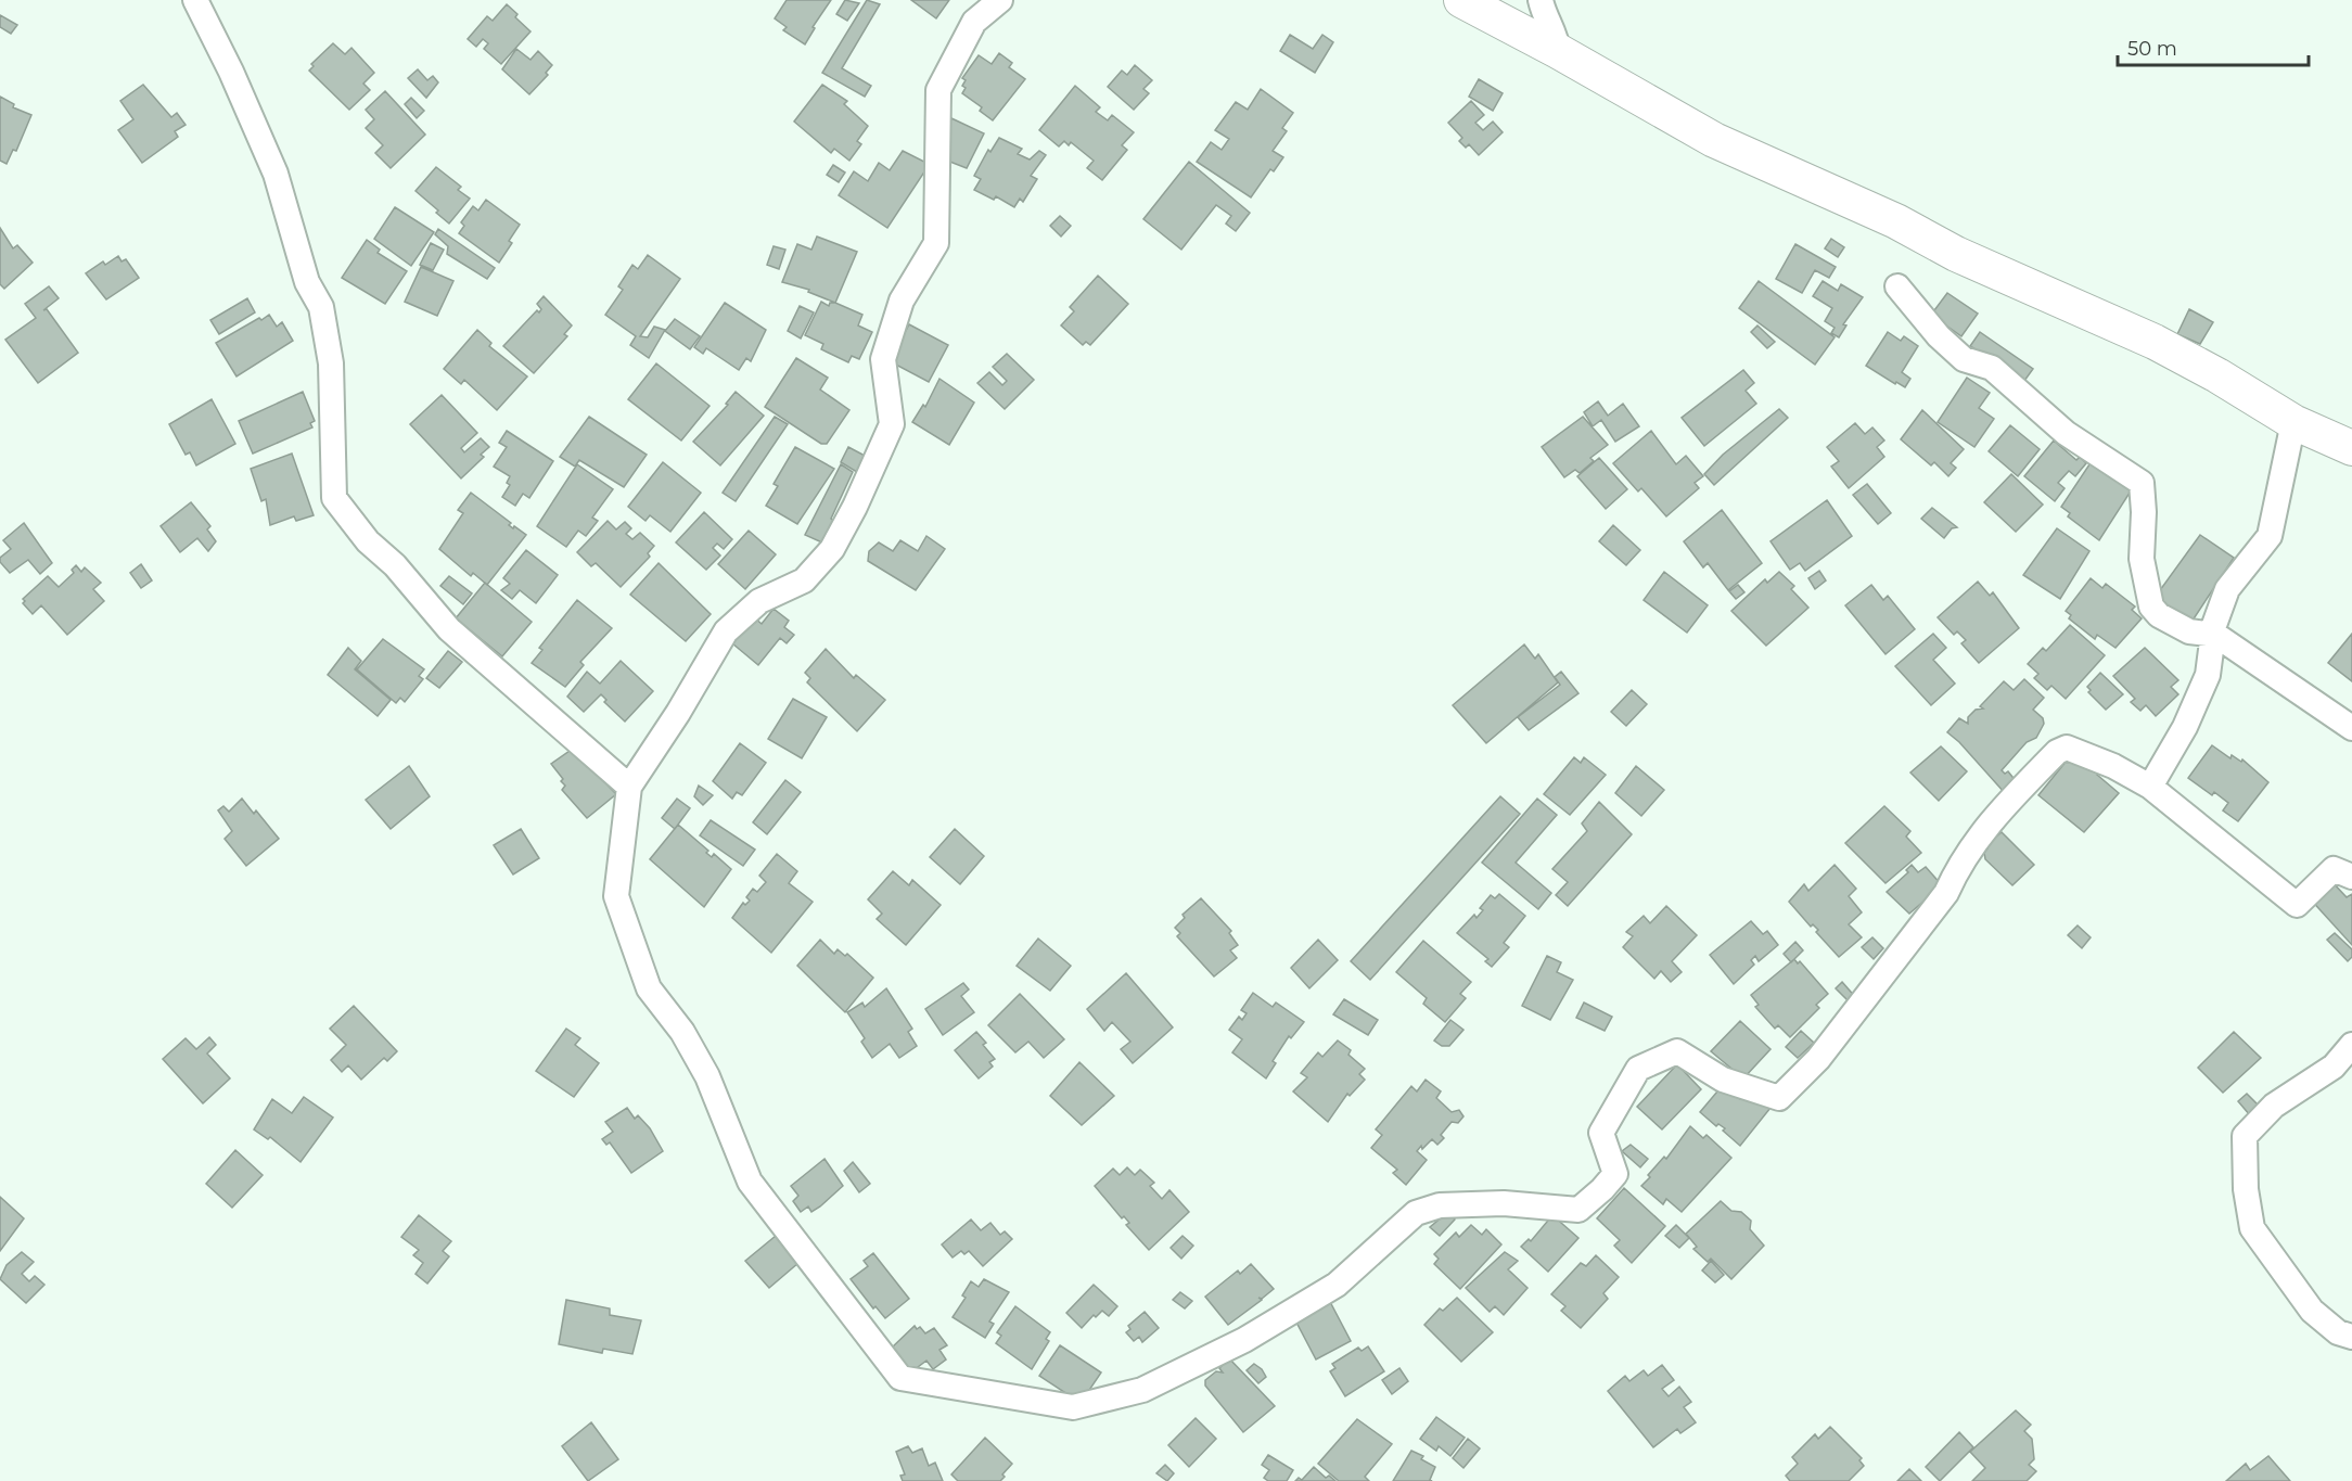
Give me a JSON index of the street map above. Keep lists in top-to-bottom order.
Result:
{
  "scale_bar": "50 m"
}
